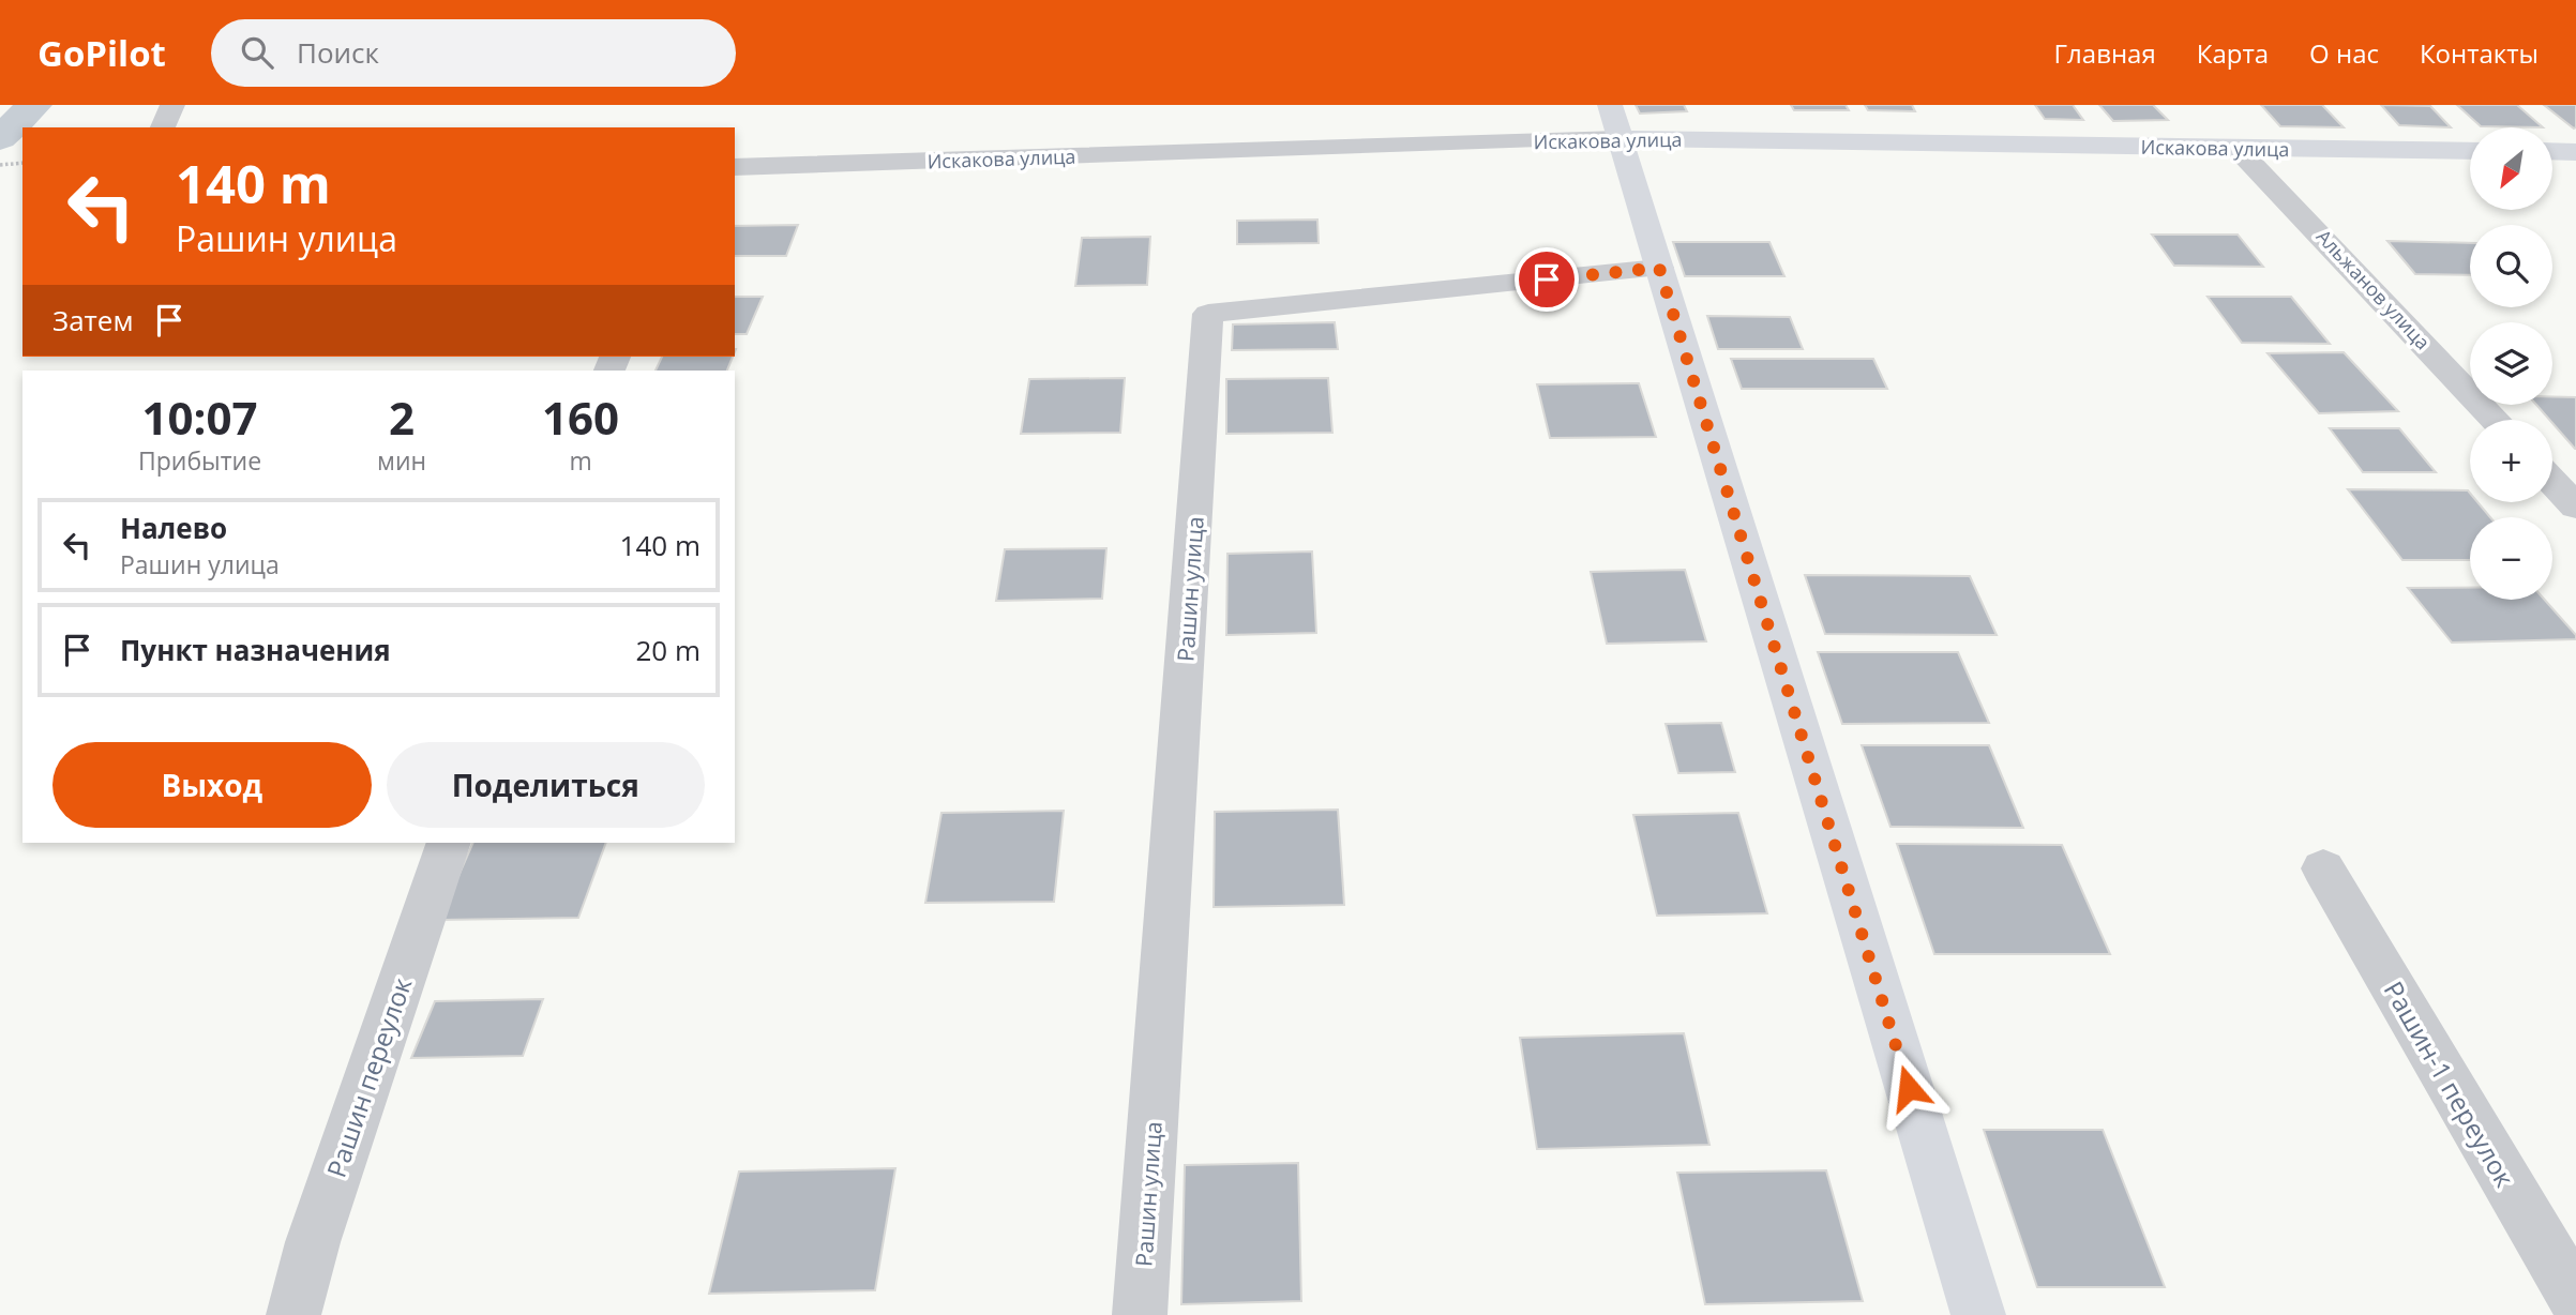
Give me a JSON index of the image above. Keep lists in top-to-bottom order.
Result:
{
  "streets": {
    "street": [
      "Искакова улица",
      "Альжанов улица",
      "Рашин улица",
      "Рашин переулок",
      "Рашин-1 переулок"
    ]
  },
  "crossings": [
    ["Искакова улица", "Альжанов улица"]
  ],
  "north": "bottom left",
  "page": {
    "header": "GoPilot",
    "search": "Поиск",
    "nav": [
      "Главная",
      "Карта",
      "О нас",
      "Контакты"
    ],
    "map_buttons": ["+", "−"],
    "turn": ["140 m", "Рашин улица"],
    "then": "Затем",
    "eta": [
      "10:07",
      "Прибытие",
      "2",
      "мин",
      "160",
      "m"
    ],
    "list": [
      {
        "name": "Налево",
        "note": "Рашин улица",
        "value": "140 m"
      },
      {
        "name": "Пункт назначения",
        "value": "20 m"
      }
    ],
    "buttons": ["Выход", "Поделиться"]
  }
}
